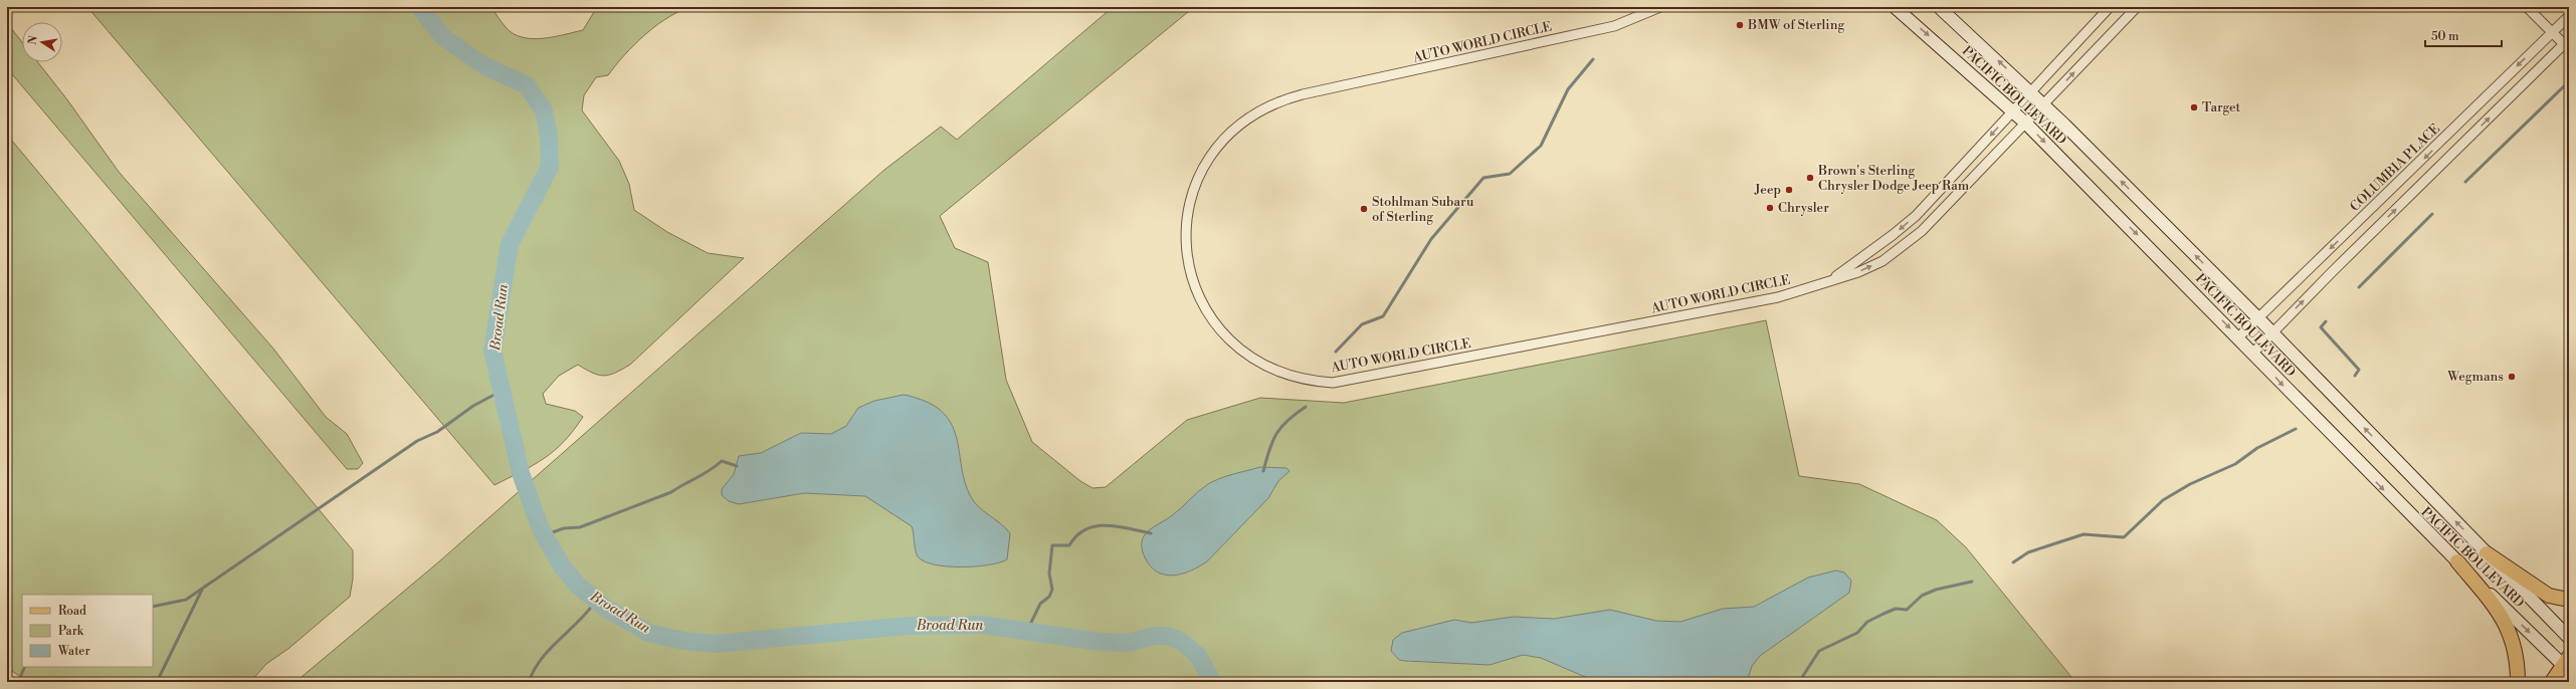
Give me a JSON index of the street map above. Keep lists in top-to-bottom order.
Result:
{
  "streets": {
    "main road": ["PACIFIC BOULEVARD"],
    "street": ["AUTO WORLD CIRCLE", "COLUMBIA PLACE"]
  },
  "crossings": [
    ["AUTO WORLD CIRCLE", "PACIFIC BOULEVARD"],
    ["PACIFIC BOULEVARD", "COLUMBIA PLACE"]
  ],
  "water": ["Broad Run"],
  "places": [
    "BMW of Sterling",
    "Target",
    "Brown's Sterling Chrysler Dodge Jeep Ram",
    "Jeep",
    "Chrysler",
    "Stohlman Subaru of Sterling",
    "Wegmans"
  ],
  "legend": ["Road", "Park", "Water"],
  "scale_bar": "50 m",
  "north": "left"
}
